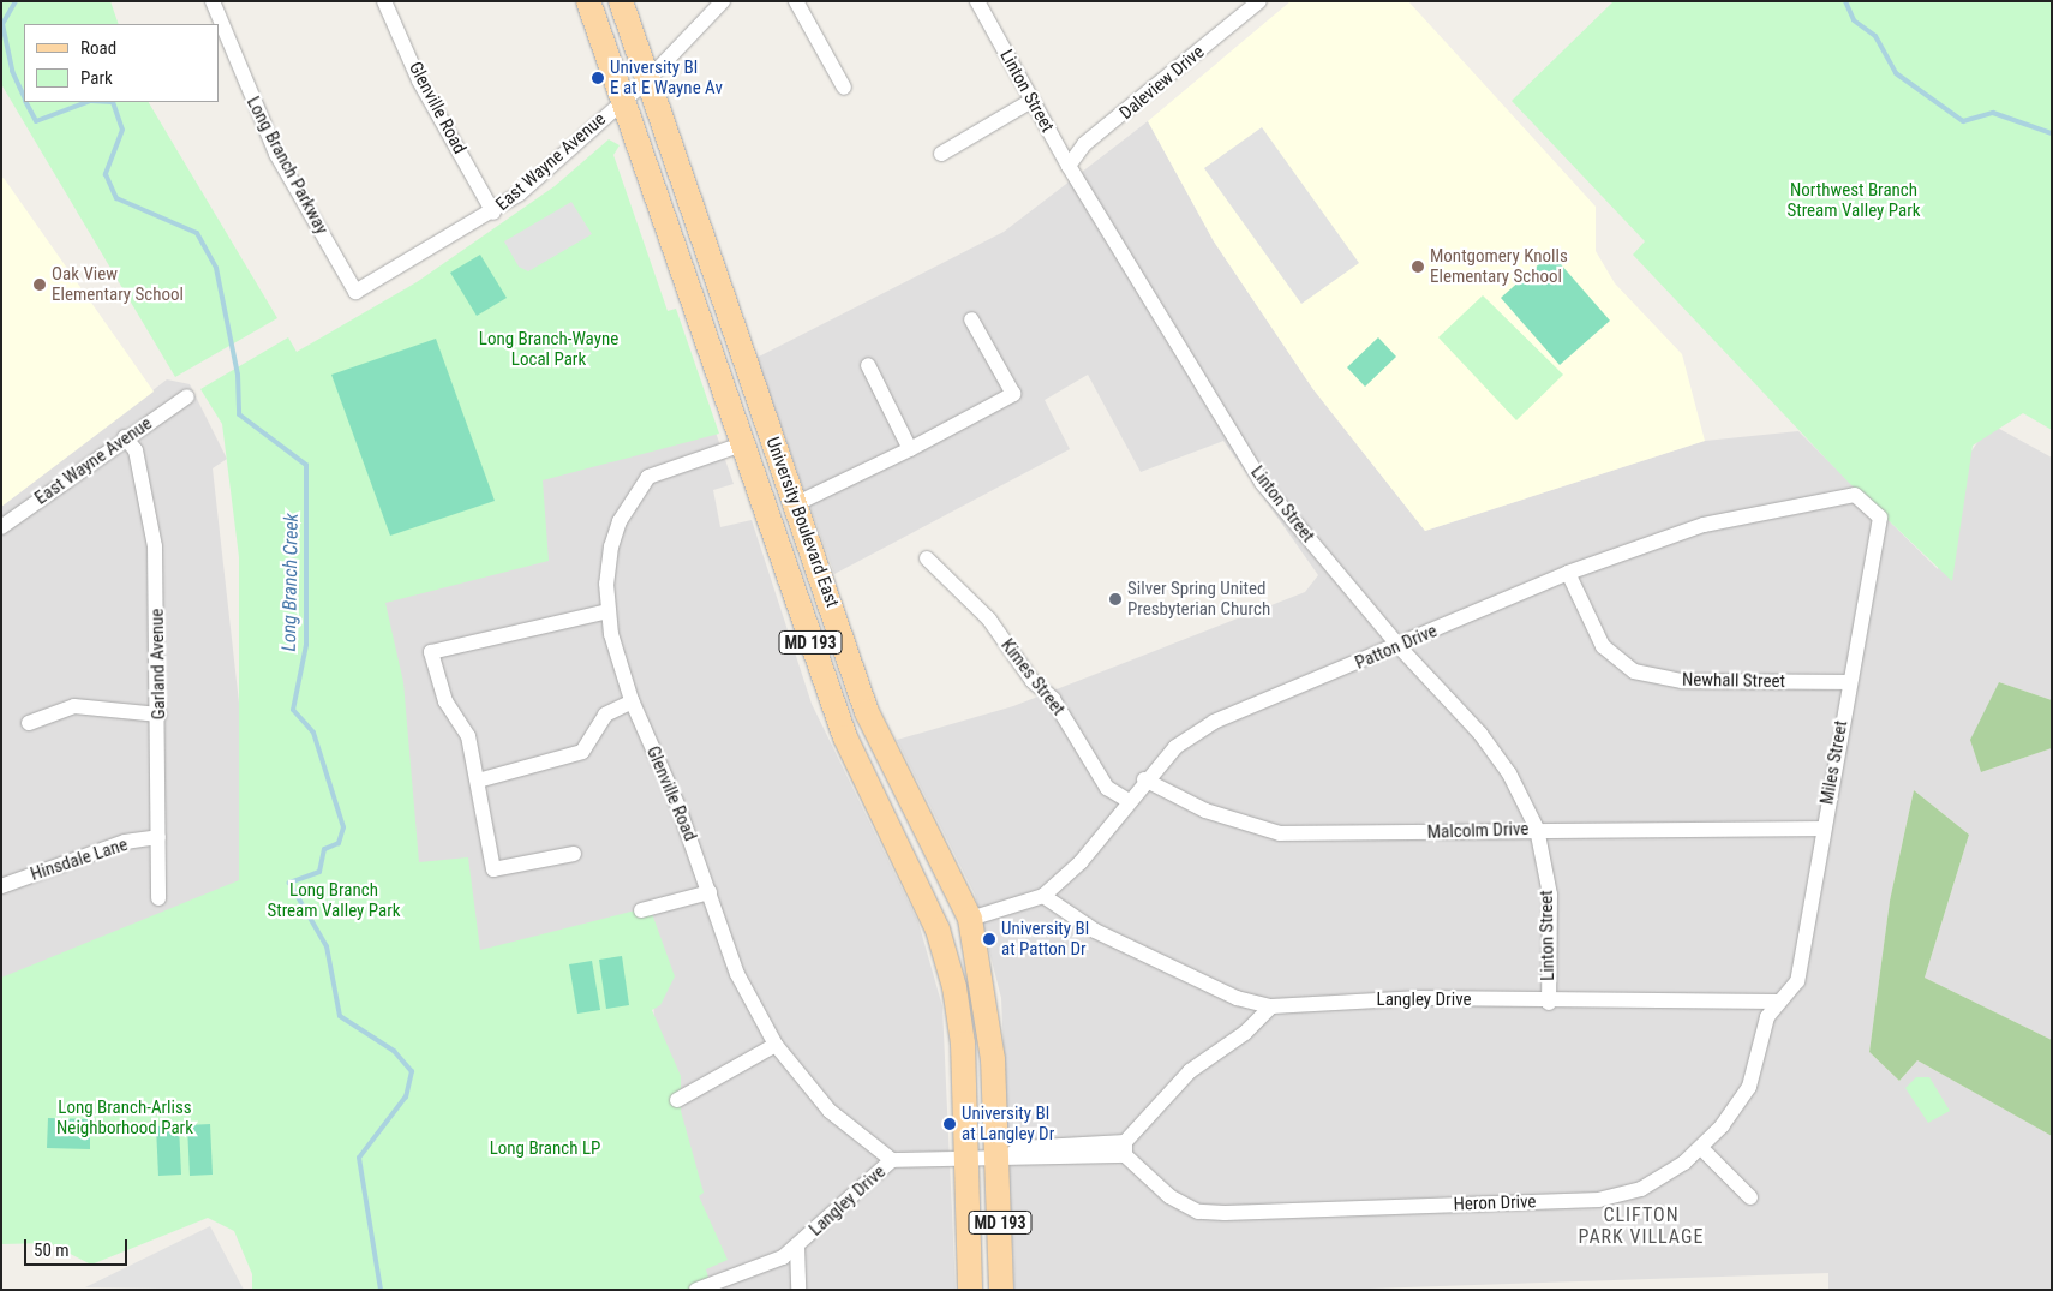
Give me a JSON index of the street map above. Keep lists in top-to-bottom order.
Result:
{
  "streets": {
    "main road": ["University Boulevard East", "MD 193"],
    "street": [
      "Daleview Drive",
      "Linton Street",
      "Glenville Road",
      "East Wayne Avenue",
      "Long Branch Parkway",
      "Patton Drive",
      "Garland Avenue",
      "Kimes Street",
      "Newhall Street",
      "Miles Street",
      "Malcolm Drive",
      "Hinsdale Lane",
      "Langley Drive",
      "Heron Drive"
    ]
  },
  "crossings": [
    ["Daleview Drive", "Linton Street"],
    ["Linton Street", "Patton Drive"],
    ["Linton Street", "Malcolm Drive"],
    ["Linton Street", "Langley Drive"],
    ["Glenville Road", "East Wayne Avenue"],
    ["Glenville Road", "University Boulevard East"],
    ["Glenville Road", "Langley Drive"],
    ["East Wayne Avenue", "Long Branch Parkway"],
    ["East Wayne Avenue", "University Boulevard East"],
    ["East Wayne Avenue", "Garland Avenue"],
    ["University Boulevard East", "Patton Drive"],
    ["University Boulevard East", "Langley Drive"],
    ["Patton Drive", "Kimes Street"],
    ["Patton Drive", "Newhall Street"],
    ["Patton Drive", "Miles Street"],
    ["Patton Drive", "Malcolm Drive"],
    ["Garland Avenue", "Hinsdale Lane"],
    ["Newhall Street", "Miles Street"],
    ["Miles Street", "Malcolm Drive"],
    ["Miles Street", "Langley Drive"],
    ["Miles Street", "Heron Drive"],
    ["Langley Drive", "Heron Drive"]
  ],
  "districts": ["CLIFTON PARK VILLAGE"],
  "water": ["Long Branch Creek"],
  "parks": [
    "Northwest Branch Stream Valley Park",
    "Long Branch-Wayne Local Park",
    "Long Branch Stream Valley Park",
    "Long Branch-Arliss Neighborhood Park",
    "Long Branch LP"
  ],
  "places": [
    "University Bl E at E Wayne Av",
    "Montgomery Knolls Elementary School",
    "Oak View Elementary School",
    "Silver Spring United Presbyterian Church",
    "University Bl at Patton Dr",
    "University Bl at Langley Dr"
  ],
  "legend": ["Road", "Park"],
  "scale_bar": "50 m"
}
